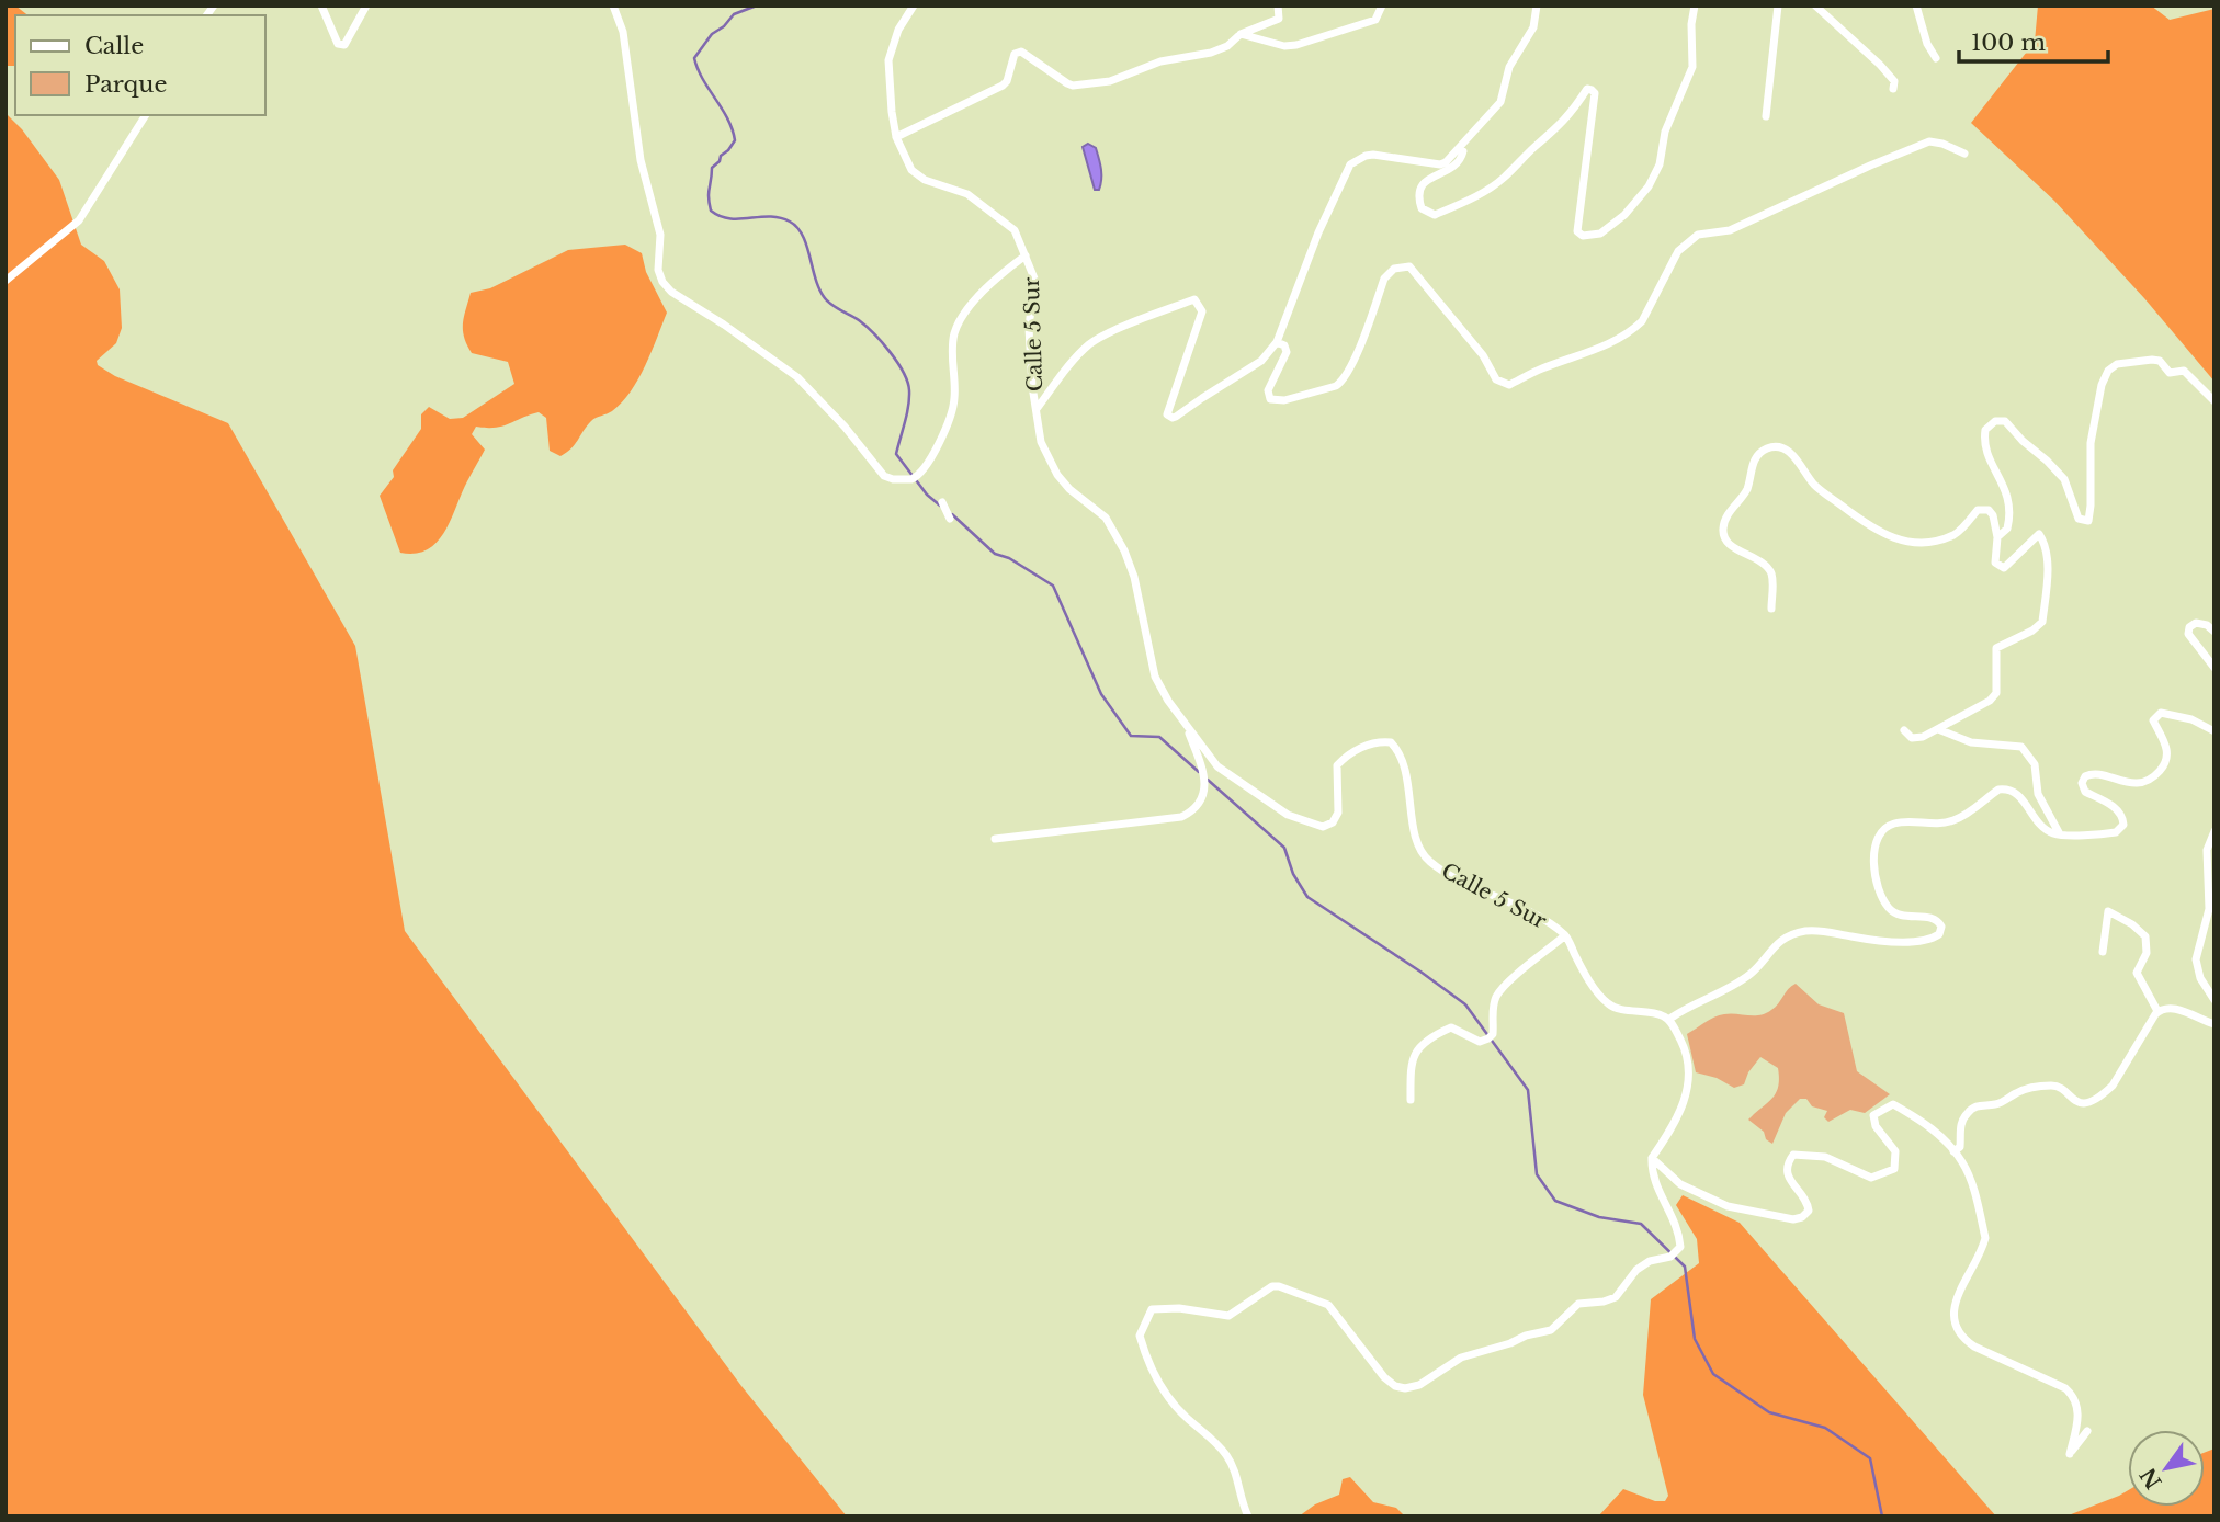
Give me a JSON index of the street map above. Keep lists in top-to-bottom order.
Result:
{
  "streets": {
    "street": ["Calle 5 Sur"]
  },
  "legend": ["Calle", "Parque"],
  "scale_bar": "100 m",
  "north": "bottom left"
}
